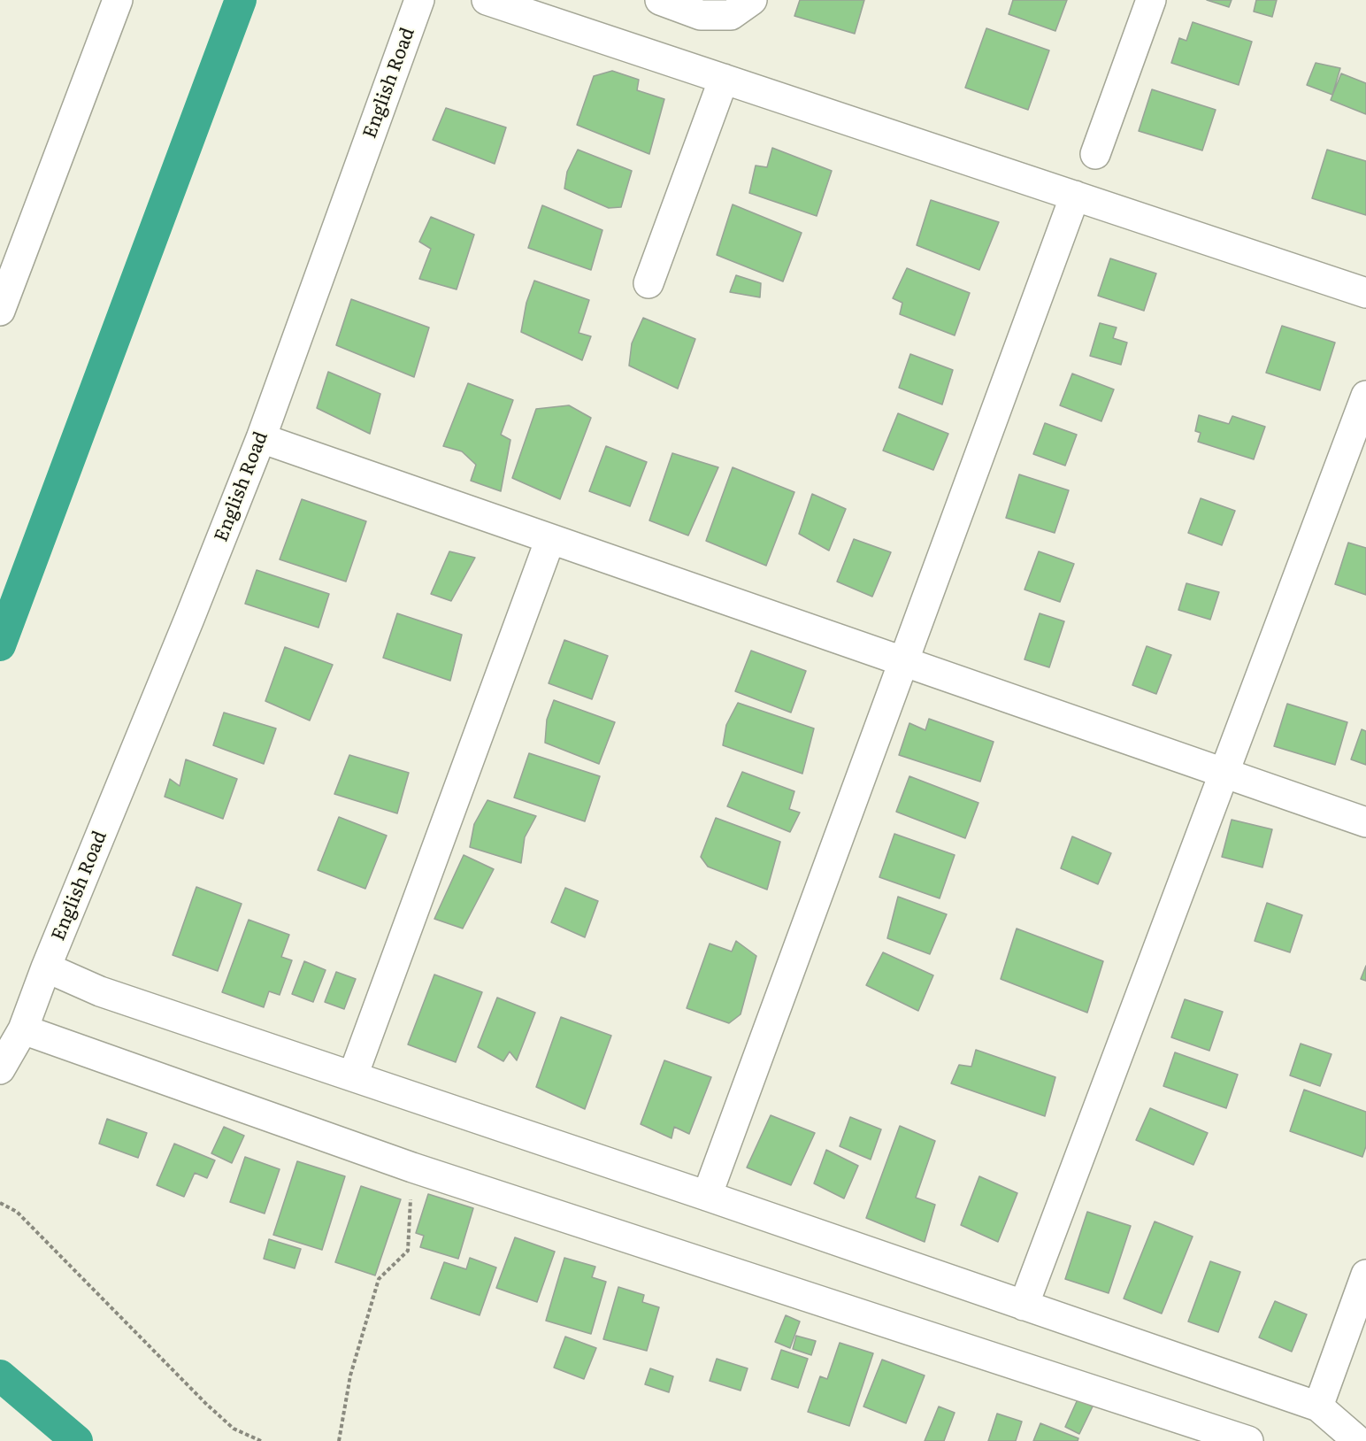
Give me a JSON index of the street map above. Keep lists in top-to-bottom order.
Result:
{
  "streets": {
    "street": ["English Road"]
  }
}
